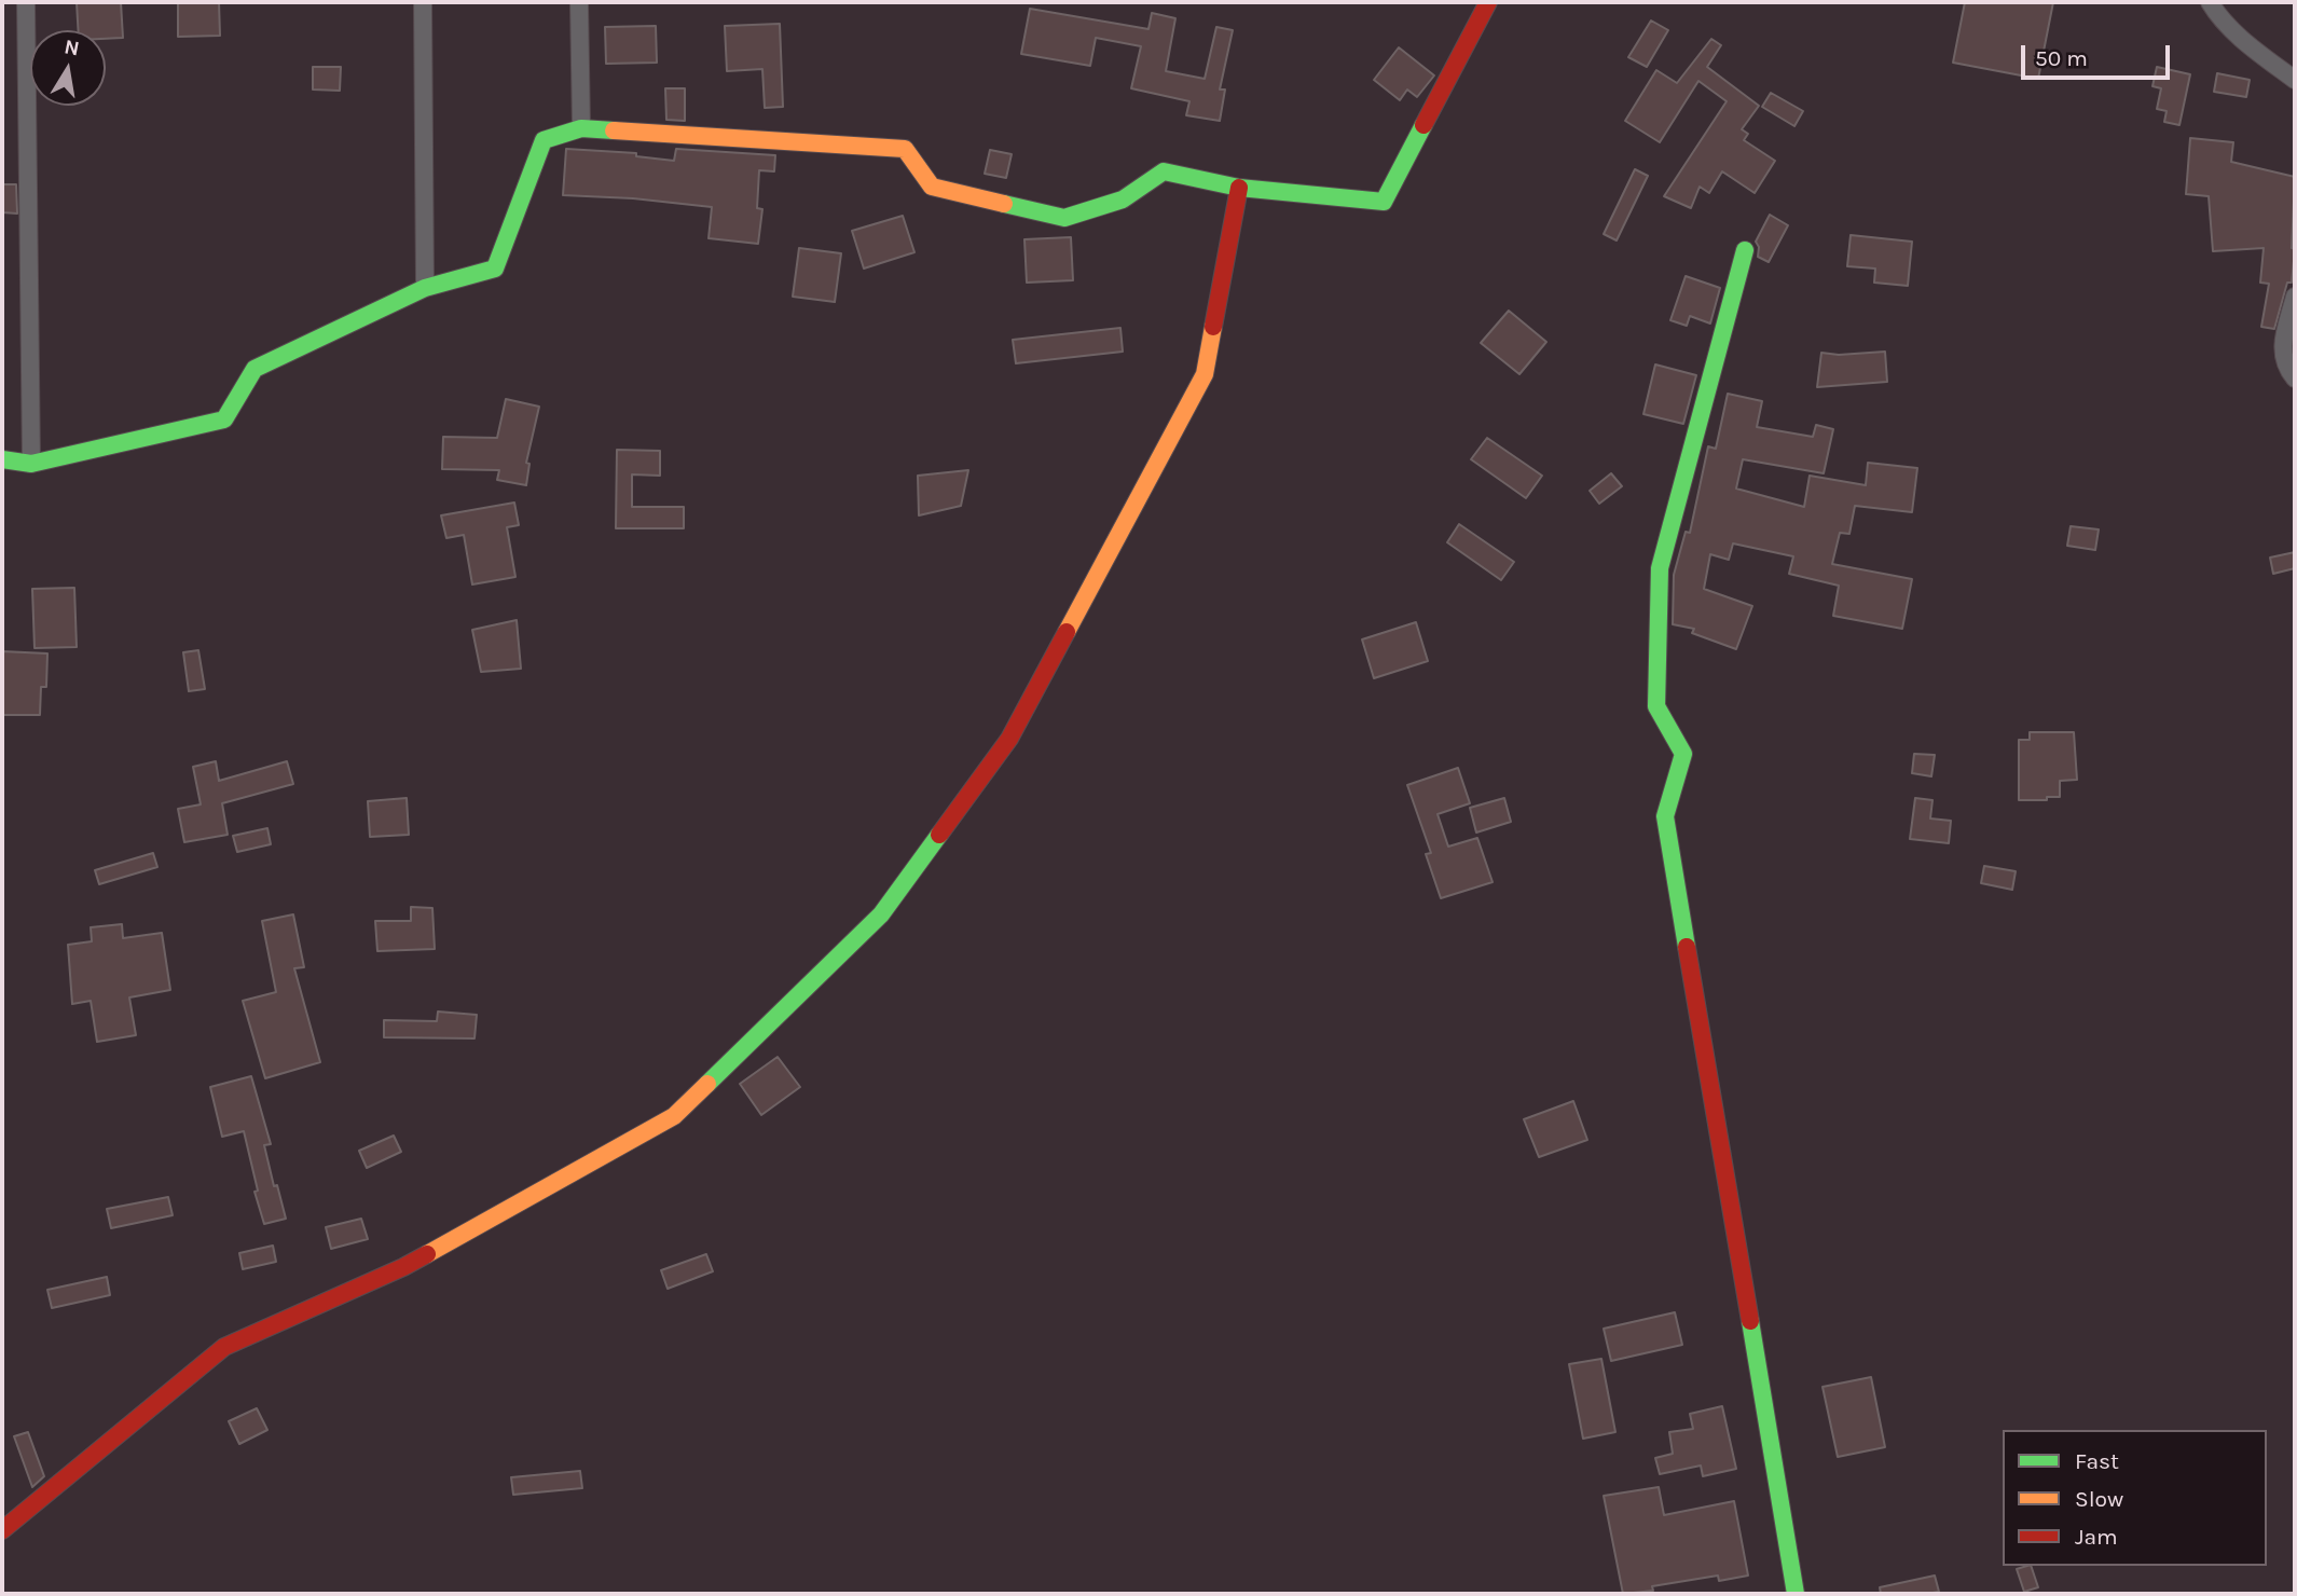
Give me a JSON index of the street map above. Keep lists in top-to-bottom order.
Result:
{
  "legend": ["Fast", "Slow", "Jam"],
  "scale_bar": "50 m",
  "north": "top"
}
